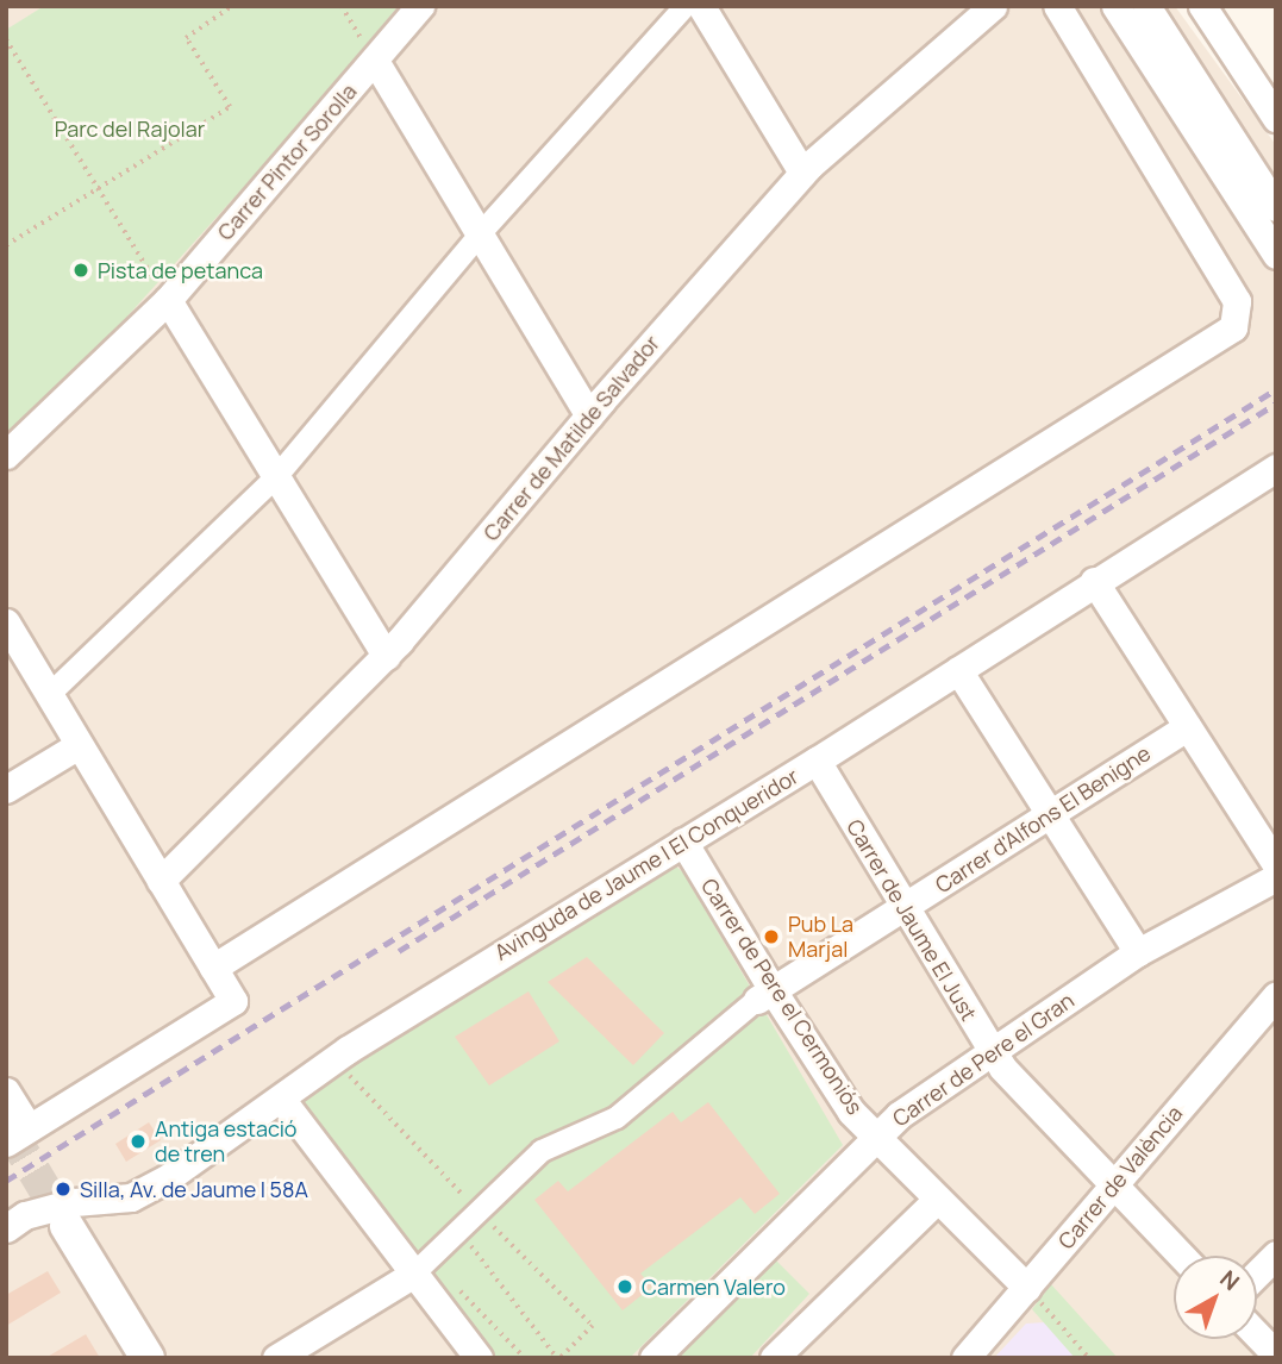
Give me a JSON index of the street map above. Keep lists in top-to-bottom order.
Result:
{
  "streets": {
    "street": [
      "Carrer Pintor Sorolla",
      "Carrer de Matilde Salvador",
      "Carrer d'Alfons El Benigne",
      "Avinguda de Jaume I El Conqueridor",
      "Carrer de Jaume El Just",
      "Carrer de Pere el Cermoniós",
      "Carrer de Pere el Gran",
      "Carrer de València"
    ]
  },
  "crossings": [
    ["Carrer d'Alfons El Benigne", "Carrer de Jaume El Just"],
    ["Carrer d'Alfons El Benigne", "Carrer de Pere el Cermoniós"],
    ["Avinguda de Jaume I El Conqueridor", "Carrer de Jaume El Just"],
    ["Avinguda de Jaume I El Conqueridor", "Carrer de Pere el Cermoniós"],
    ["Carrer de Jaume El Just", "Carrer de Pere el Gran"],
    ["Carrer de Jaume El Just", "Carrer de València"],
    ["Carrer de Pere el Cermoniós", "Carrer de Pere el Gran"],
    ["Carrer de Pere el Cermoniós", "Carrer de València"]
  ],
  "parks": ["Parc del Rajolar"],
  "places": [
    "Pista de petanca",
    "Pub La Marjal",
    "Antiga estació de tren",
    "Silla, Av. de Jaume I 58A",
    "Carmen Valero"
  ],
  "north": "top right"
}
